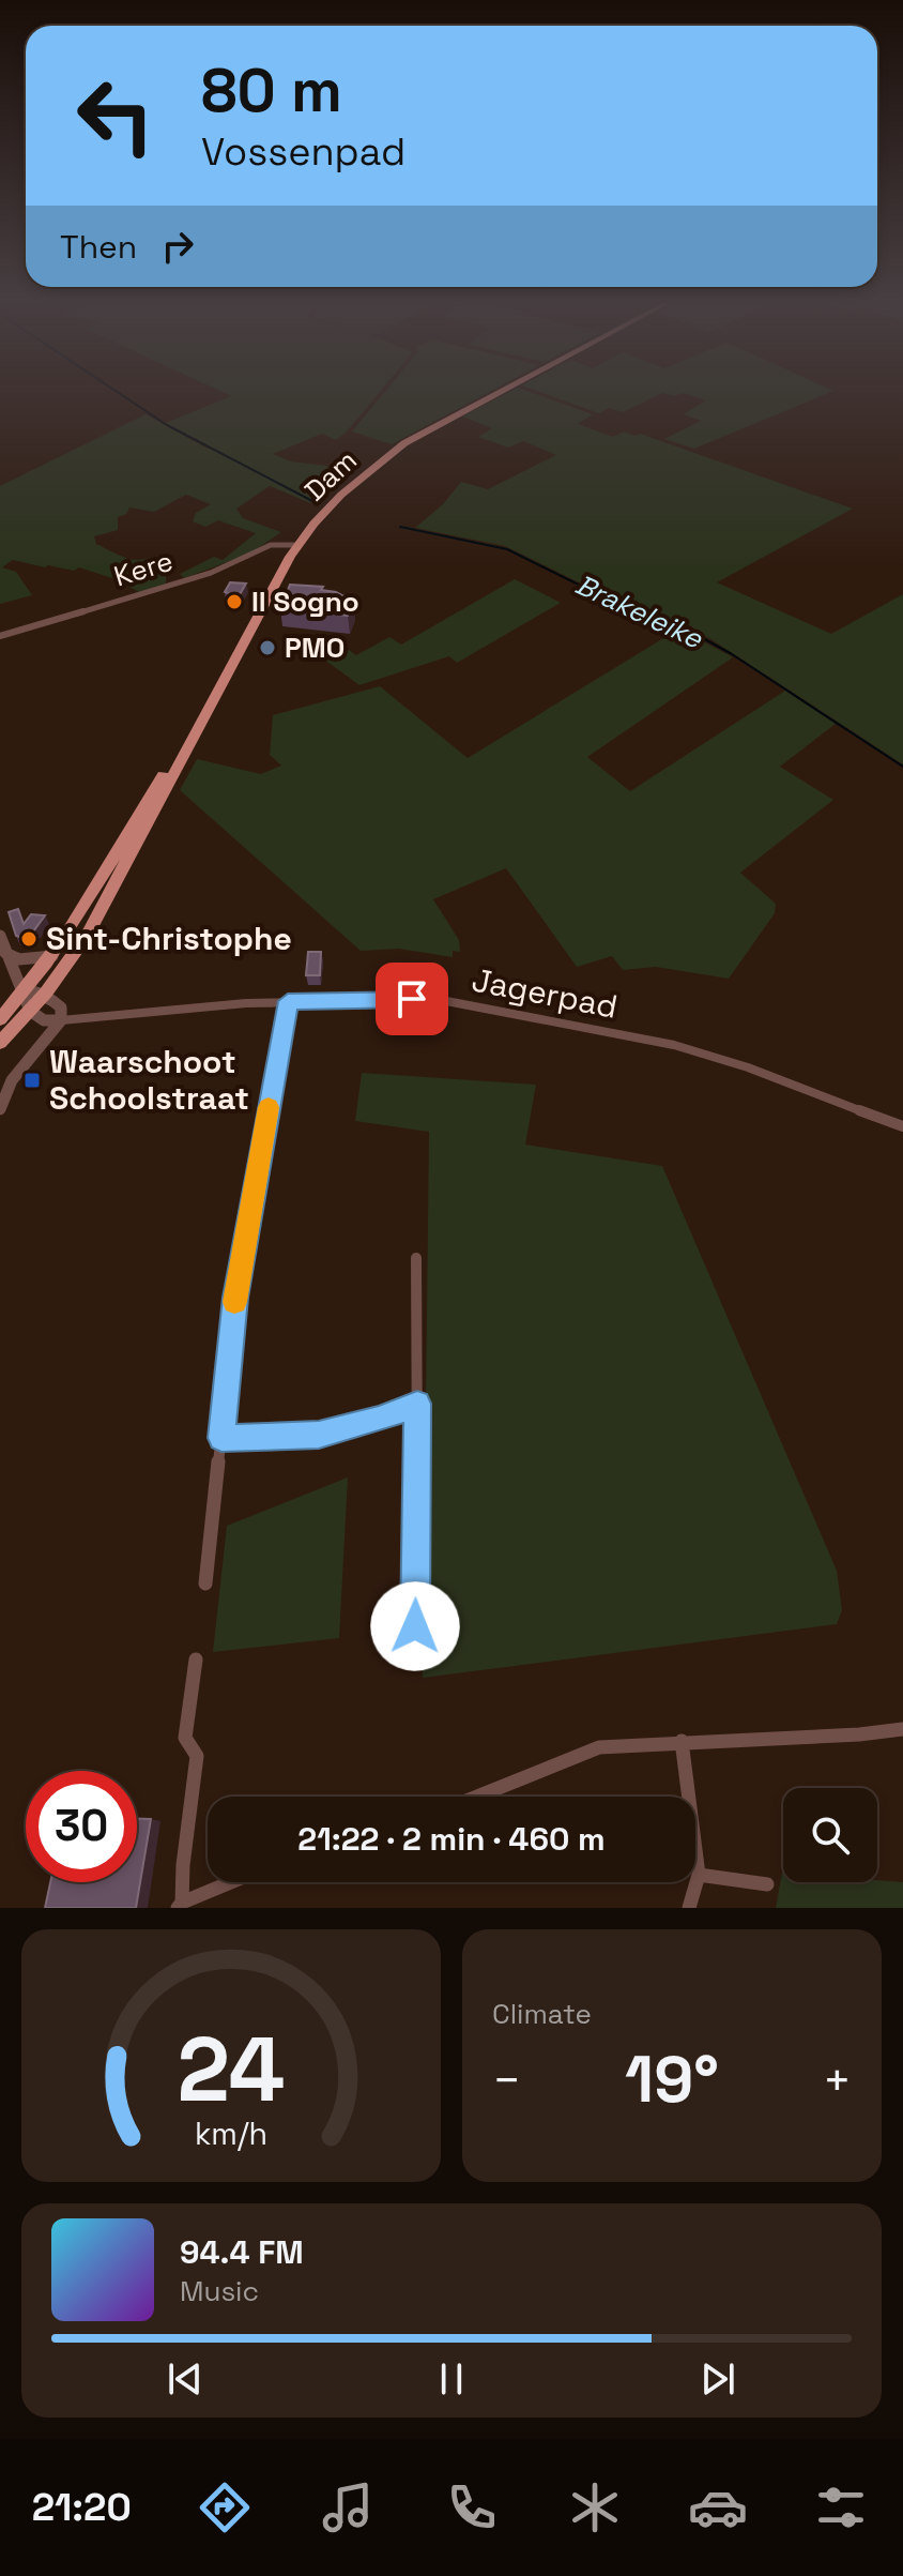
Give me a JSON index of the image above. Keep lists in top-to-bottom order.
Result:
{
  "streets": {
    "main road": ["Dam"],
    "street": ["Kere", "Jagerpad"]
  },
  "crossings": [
    ["Dam", "Kere"]
  ],
  "water": ["Brakeleike"],
  "places": {
    "other": ["Il Sogno", "PMO", "Sint-Christophe"],
    "transit": ["Waarschoot Schoolstraat"]
  },
  "page": {
    "turn": ["80 m", "Vossenpad"],
    "then": "Then",
    "limit": "30",
    "trip": "21:22 · 2 min · 460 m",
    "tile": "Climate",
    "heat": ["−", "19°", "+"],
    "song": ["94.4 FM", "Music"],
    "tabs": "21:20",
    "gauge": ["24", "km/h"]
  }
}
